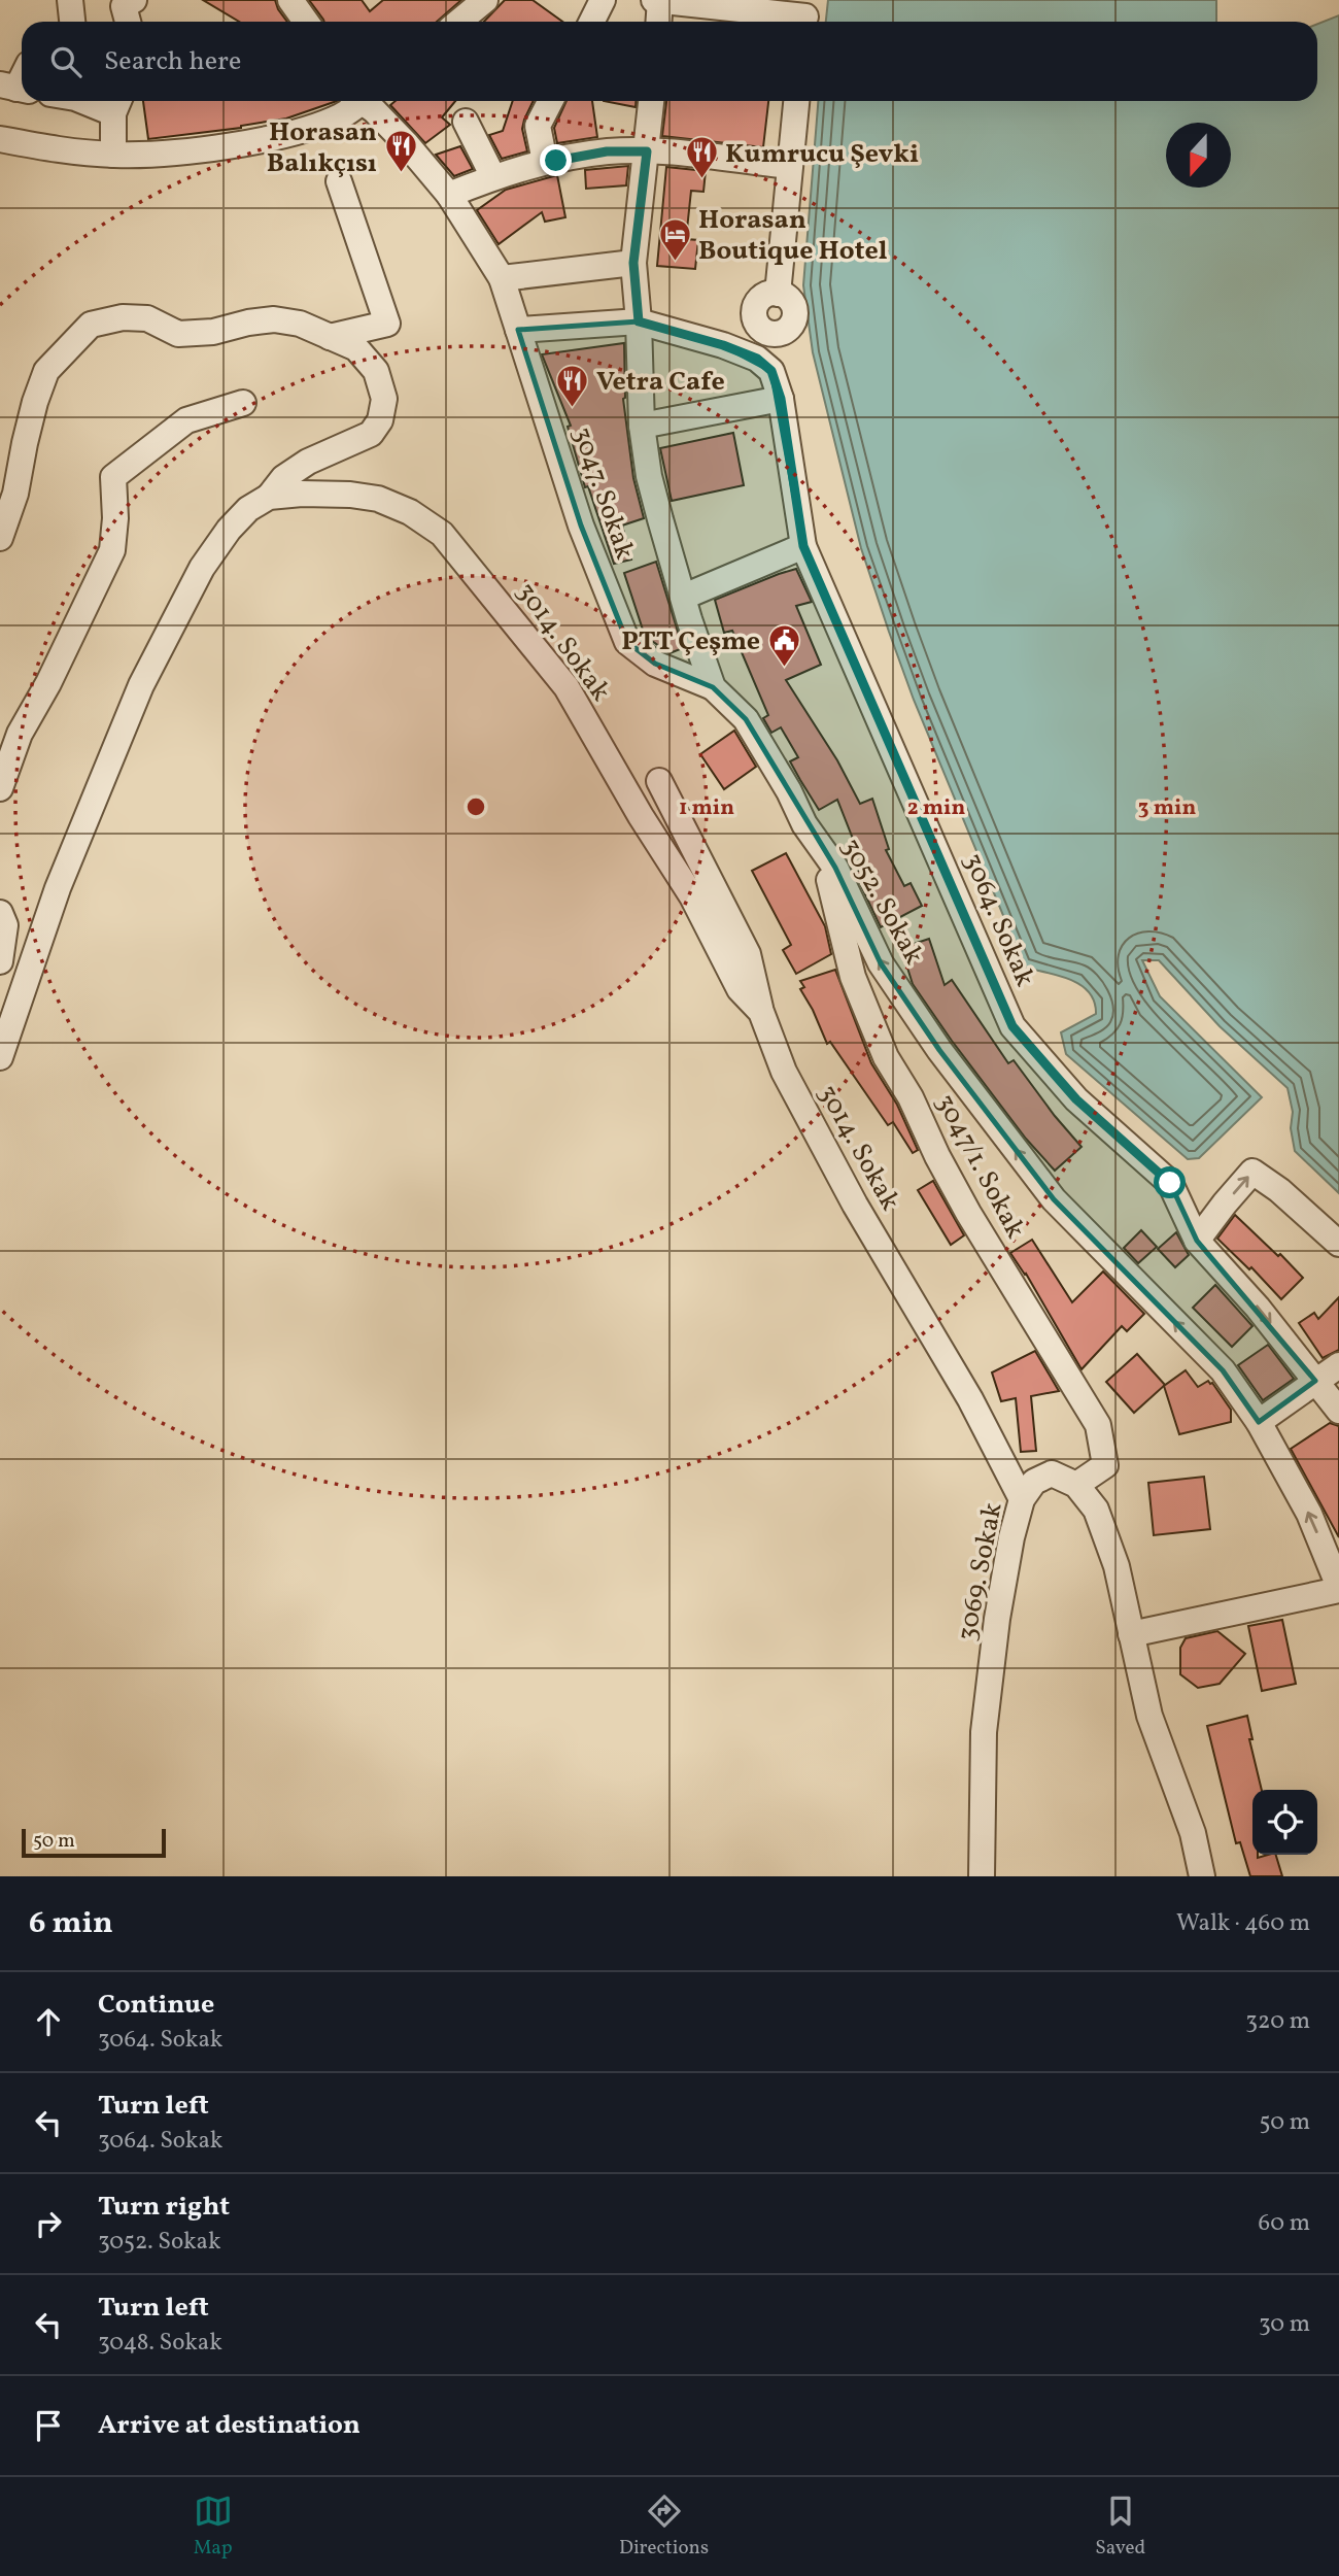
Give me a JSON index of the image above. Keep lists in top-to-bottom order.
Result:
{
  "streets": {
    "street": [
      "3047. Sokak",
      "3014. Sokak",
      "3052. Sokak",
      "3064. Sokak",
      "3047/1. Sokak",
      "3069. Sokak"
    ]
  },
  "crossings": [
    ["3047. Sokak", "3052. Sokak"],
    ["3047. Sokak", "3064. Sokak"],
    ["3014. Sokak", "3069. Sokak"],
    ["3052. Sokak", "3064. Sokak"],
    ["3052. Sokak", "3047/1. Sokak"],
    ["3047/1. Sokak", "3069. Sokak"]
  ],
  "places": {
    "restaurant": ["Horasan Balıkçısı", "Kumrucu Şevki", "Vetra Cafe"],
    "hotel": ["Horasan Boutique Hotel"],
    "public building": ["PTT Çeşme"]
  },
  "scale_bar": "50 m",
  "north": "bottom",
  "page": {
    "search": "Search here",
    "scale": "50 m",
    "heading": ["6 min", "Walk · 460 m"],
    "list": [
      ["Continue", "3064. Sokak", "320 m"],
      ["Turn left", "3064. Sokak", "50 m"],
      ["Turn right", "3052. Sokak", "60 m"],
      ["Turn left", "3048. Sokak", "30 m"],
      "Arrive at destination"
    ],
    "nav": ["Map", "Directions", "Saved"]
  },
  "rings": ["1 min", "2 min", "3 min"]
}
